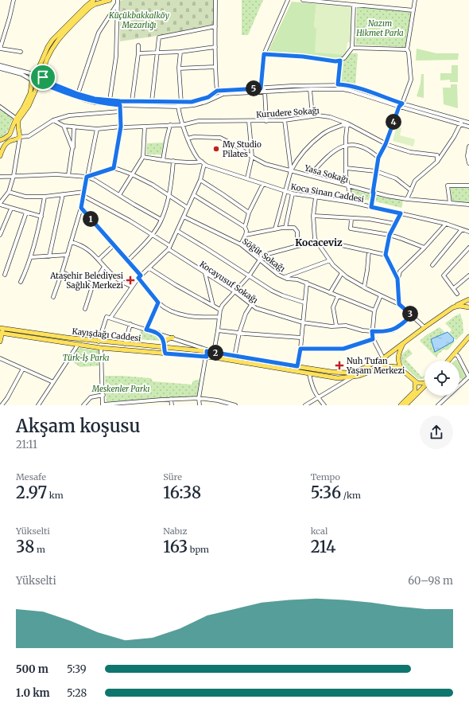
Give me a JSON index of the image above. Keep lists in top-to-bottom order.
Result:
{
  "streets": {
    "main road": ["Kayışdağı Caddesi"],
    "street": [
      "Kurudere Sokağı",
      "Yasa Sokağı",
      "Koca Sinan Caddesi",
      "Söğüt Sokağı",
      "Kocayusuf Sokağı"
    ]
  },
  "districts": ["Kocaceviz"],
  "parks": [
    "Küçükbakkalköy Mezarlığı",
    "Nazım Hikmet Parkı",
    "Türk-İş Parkı",
    "Meskenler Parkı"
  ],
  "places": {
    "other": ["My Studio Pilates"],
    "health": ["Ataşehir Belediyesi Sağlık Merkezi", "Nuh Tufan Yaşam Merkezi"]
  },
  "page": {
    "pins": [
      "5",
      "4",
      "1",
      "3",
      "2"
    ],
    "heading": ["Akşam koşusu", "21:11"],
    "stats": [
      ["Mesafe", "2.97 km"],
      ["Süre", "16:38"],
      ["Tempo", "5:36 /km"],
      ["Yükselti", "38 m"],
      ["Nabız", "163 bpm"],
      ["kcal", "214"]
    ],
    "chart": ["Yükselti", "60–98 m"],
    "list": [
      {
        "name": "500 m",
        "note": "5:39"
      },
      {
        "name": "1.0 km",
        "note": "5:28"
      }
    ]
  }
}
